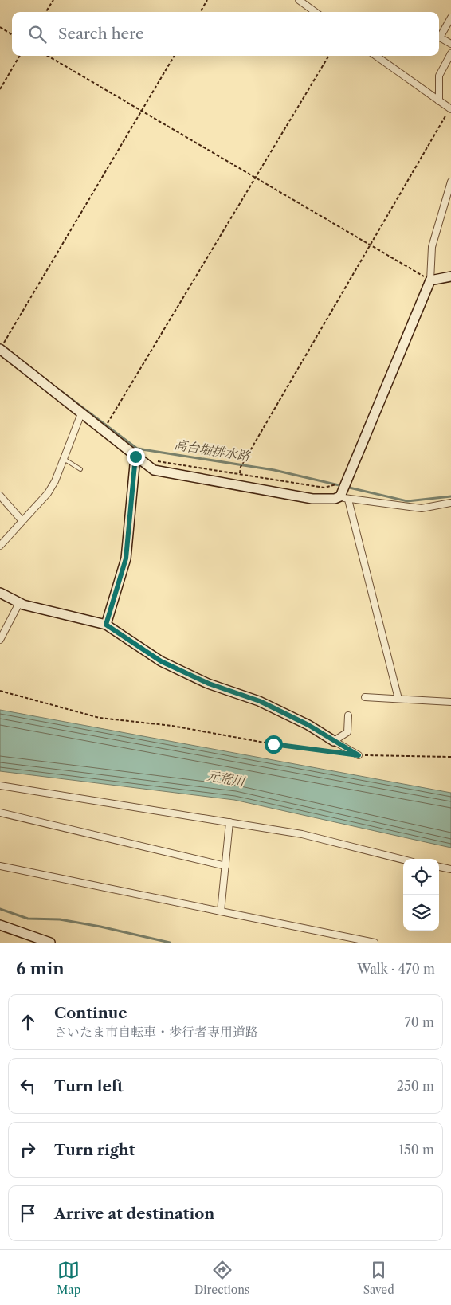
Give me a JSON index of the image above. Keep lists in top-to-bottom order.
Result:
{
  "water": ["高台堀排水路", "元荒川"],
  "page": {
    "search": "Search here",
    "heading": ["6 min", "Walk · 470 m"],
    "list": [
      ["Continue", "さいたま市自転車・歩行者専用道路", "70 m"],
      ["Turn left", "250 m"],
      ["Turn right", "150 m"],
      "Arrive at destination"
    ],
    "nav": ["Map", "Directions", "Saved"]
  }
}
